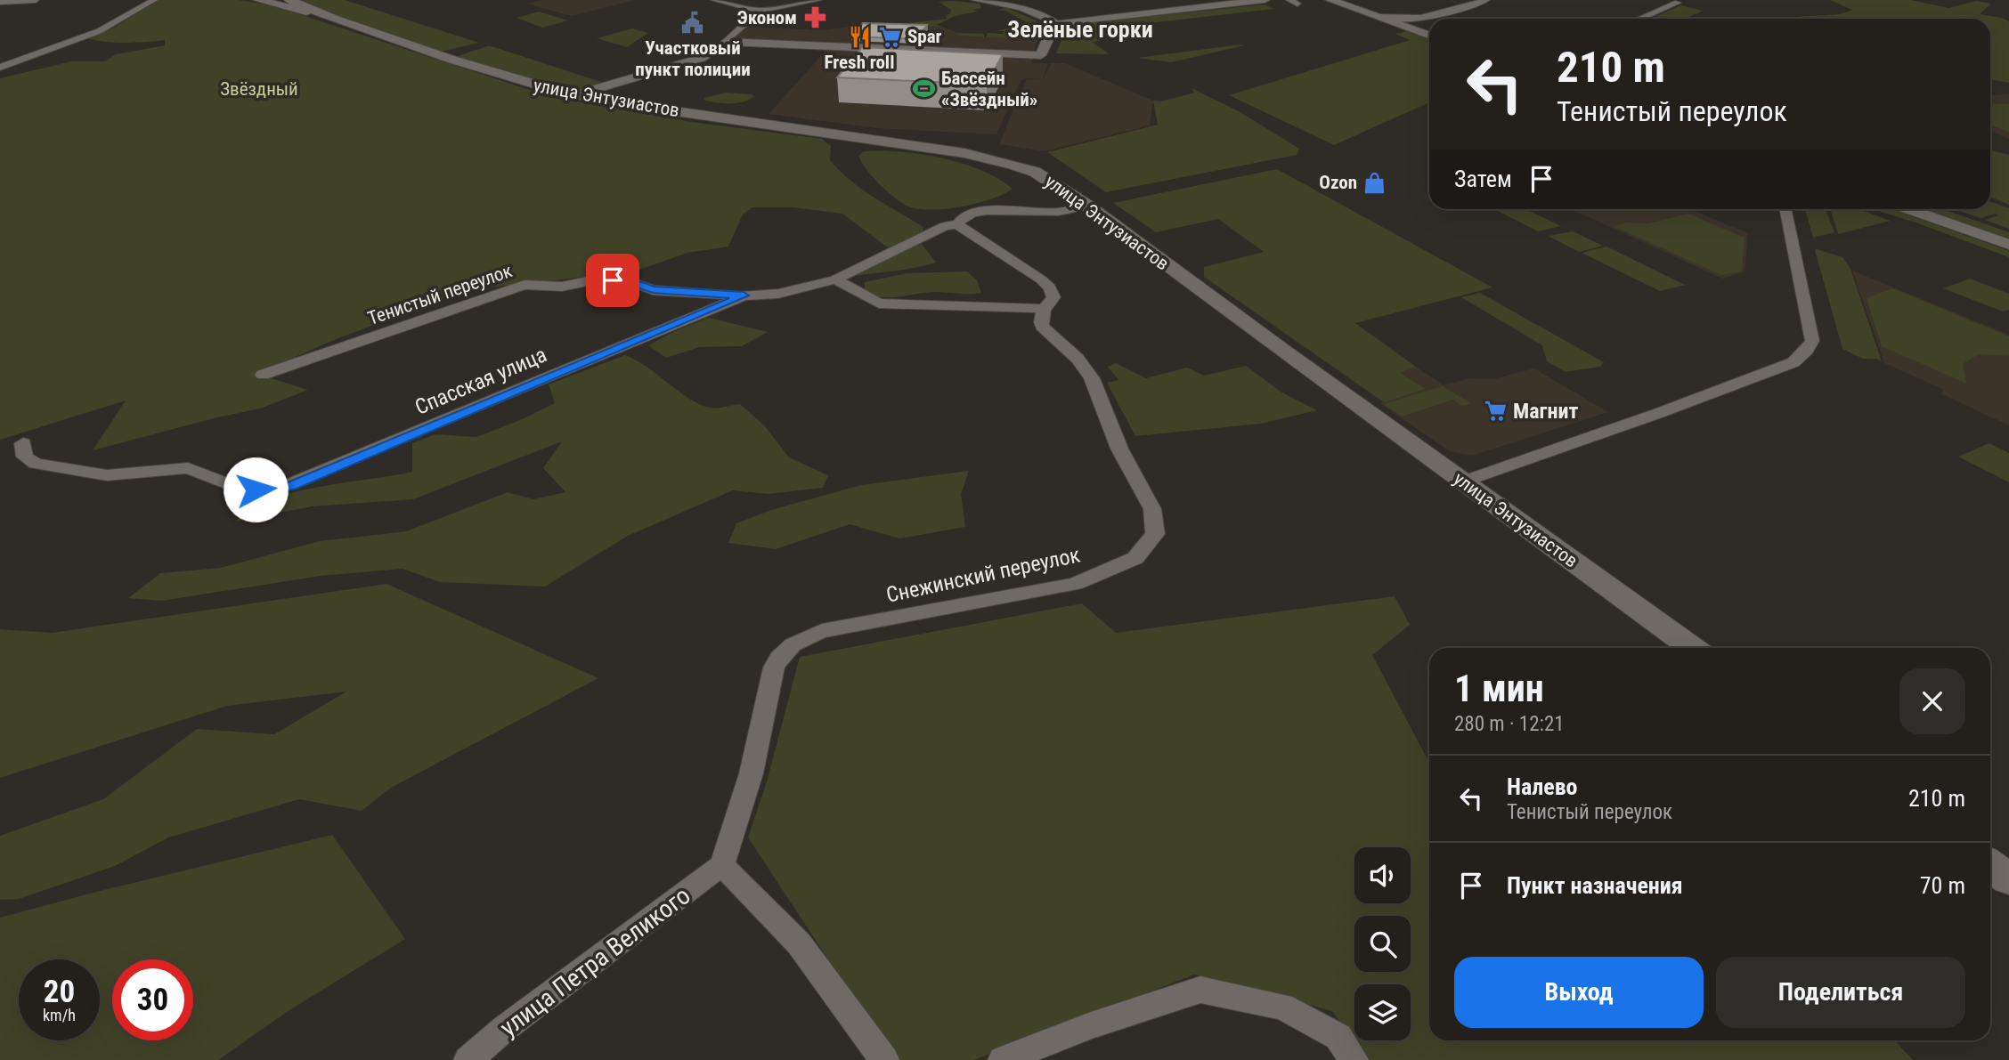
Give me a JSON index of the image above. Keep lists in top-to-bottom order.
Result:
{
  "streets": {
    "main road": ["улица Энтузиастов"],
    "street": [
      "Тенистый переулок",
      "Спасская улица",
      "Снежинский переулок",
      "улица Петра Великого"
    ]
  },
  "crossings": [
    ["улица Энтузиастов", "Спасская улица"],
    ["Тенистый переулок", "Спасская улица"],
    ["Снежинский переулок", "улица Петра Великого"]
  ],
  "districts": ["Зелёные горки"],
  "parks": ["Звёздный"],
  "places": {
    "pharmacy": ["Эконом"],
    "public building": ["Участковый пункт полиции"],
    "restaurant": ["Fresh roll"],
    "supermarket": ["Spar", "Магнит"],
    "sports": ["Бассейн «Звёздный»"],
    "shop": ["Ozon"]
  },
  "page": {
    "turn": ["210 m", "Тенистый переулок"],
    "then": "Затем",
    "heading": ["1 мин", "280 m · 12:21"],
    "list": [
      {
        "name": "Налево",
        "note": "Тенистый переулок",
        "value": "210 m"
      },
      {
        "name": "Пункт назначения",
        "value": "70 m"
      }
    ],
    "buttons": ["Выход", "Поделиться"],
    "speed": "20 km/h",
    "limit": "30"
  }
}
